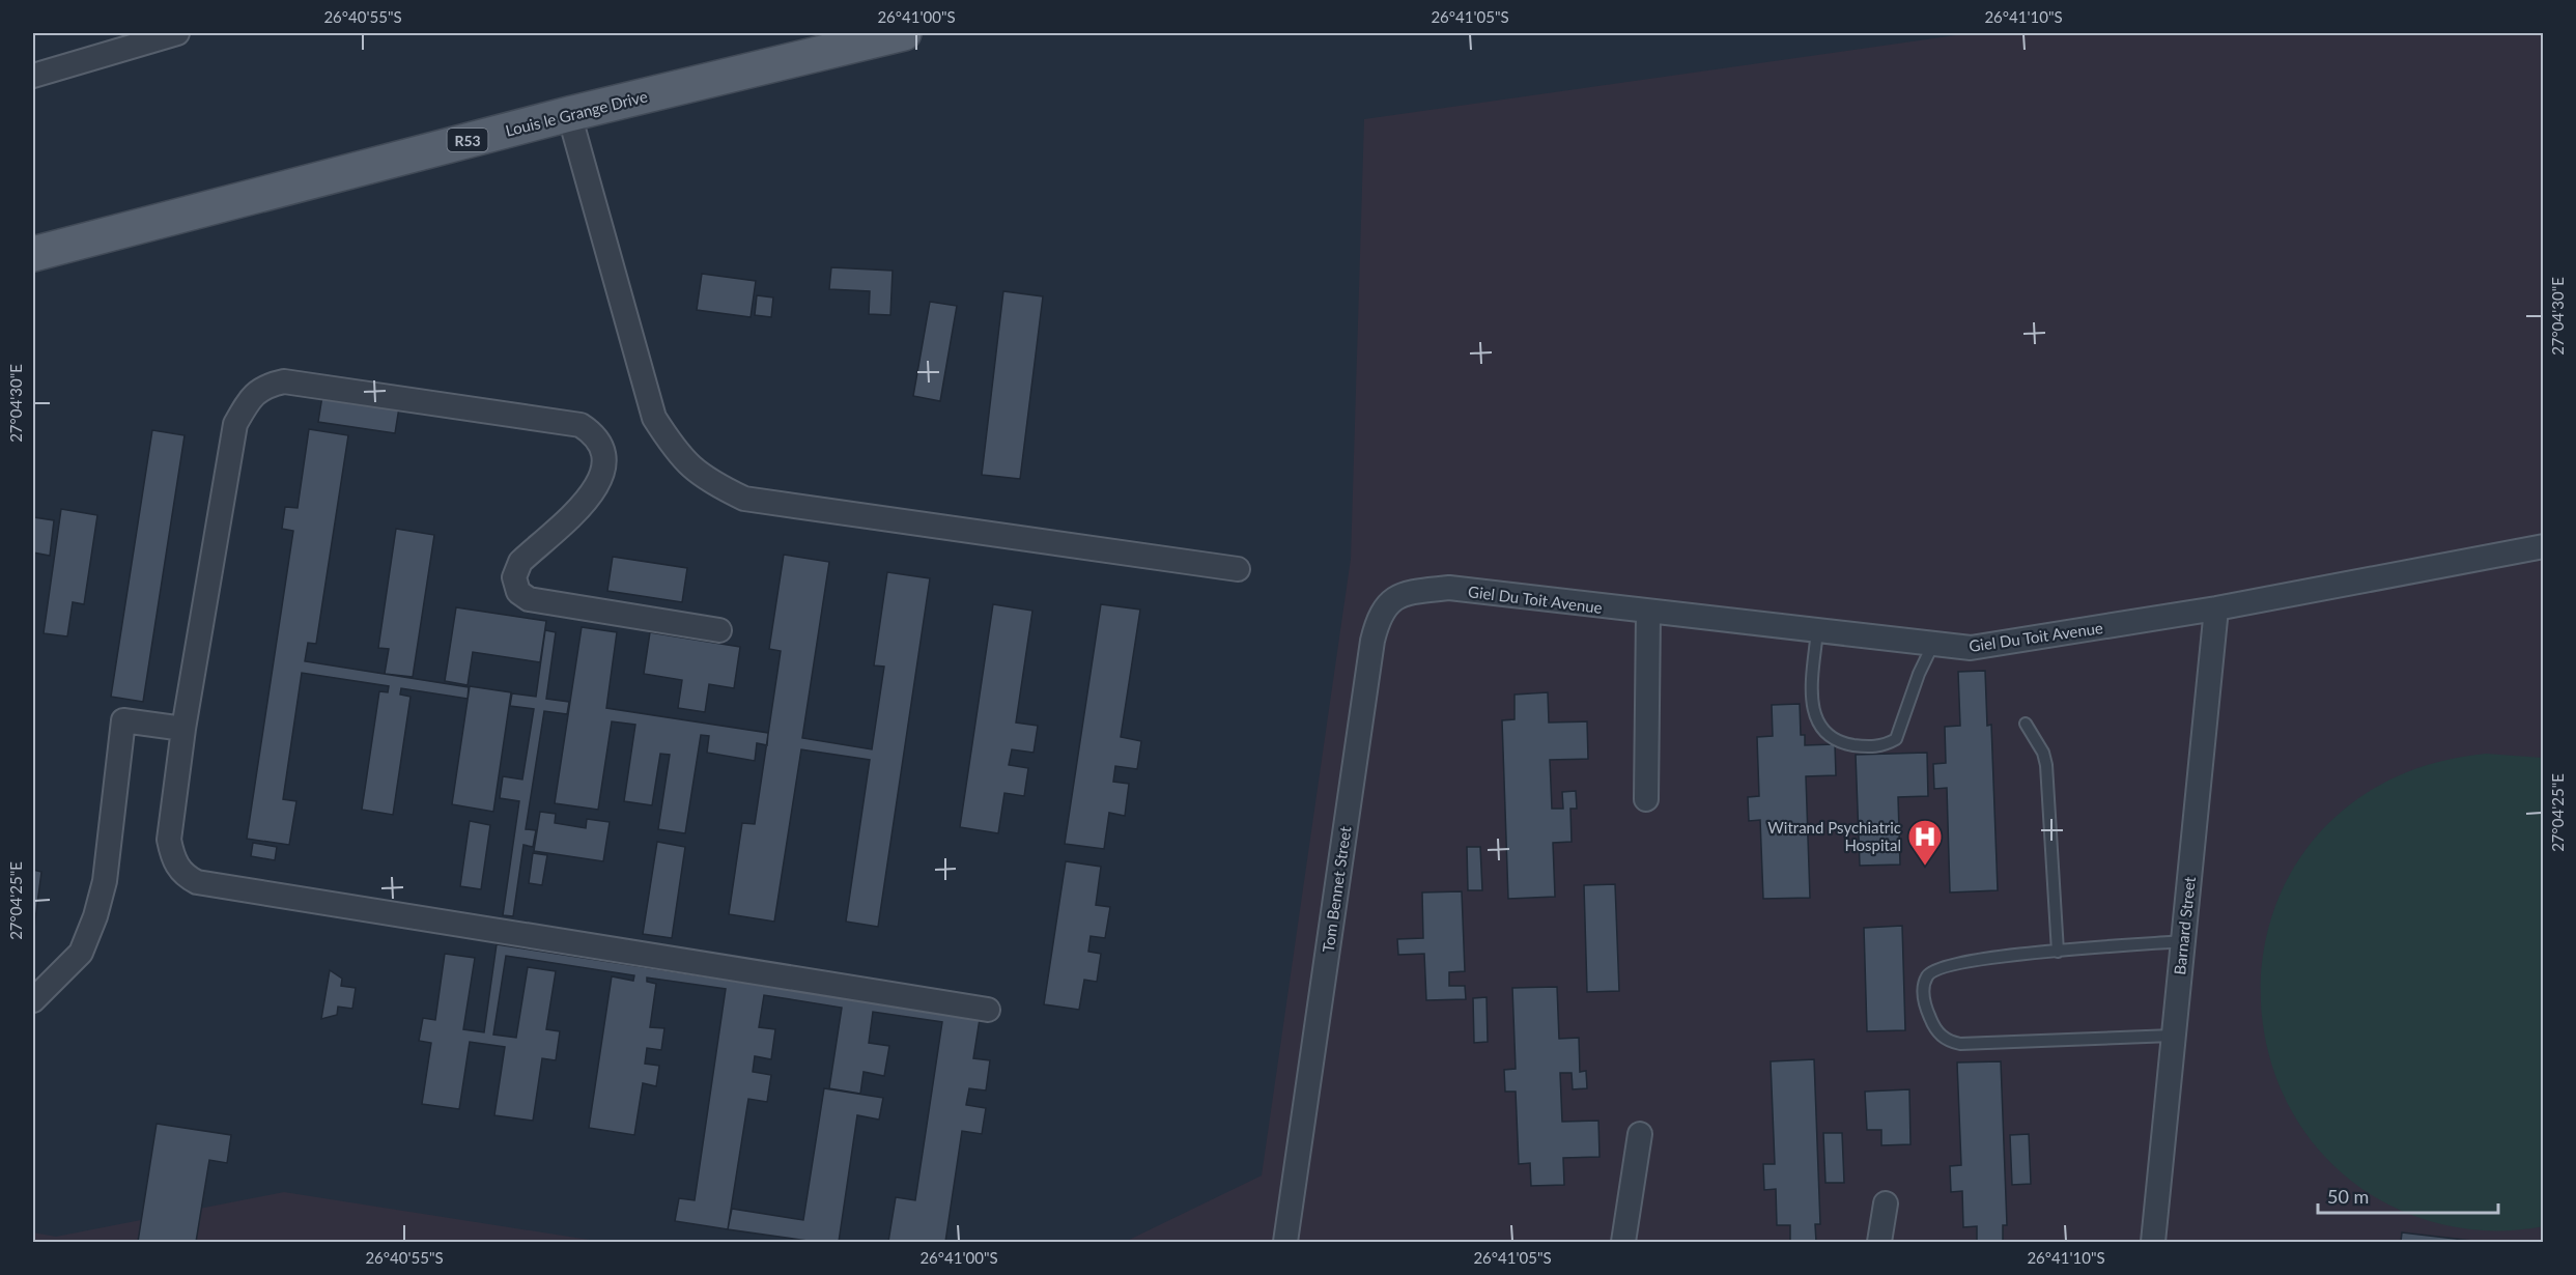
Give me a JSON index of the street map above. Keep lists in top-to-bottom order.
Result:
{
  "streets": {
    "main road": ["Louis le Grange Drive", "R53"],
    "street": ["Giel Du Toit Avenue", "Tom Bennet Street", "Barnard Street"]
  },
  "crossings": [
    ["Giel Du Toit Avenue", "Tom Bennet Street"],
    ["Giel Du Toit Avenue", "Barnard Street"]
  ],
  "places": {
    "hospital": ["Witrand Psychiatric Hospital"]
  },
  "scale_bar": "50 m",
  "coordinates": [
    "26°40'55\"S",
    "26°41'00\"S",
    "26°41'05\"S",
    "26°41'10\"S",
    "27°04'30\"E",
    "27°04'25\"E"
  ]
}
